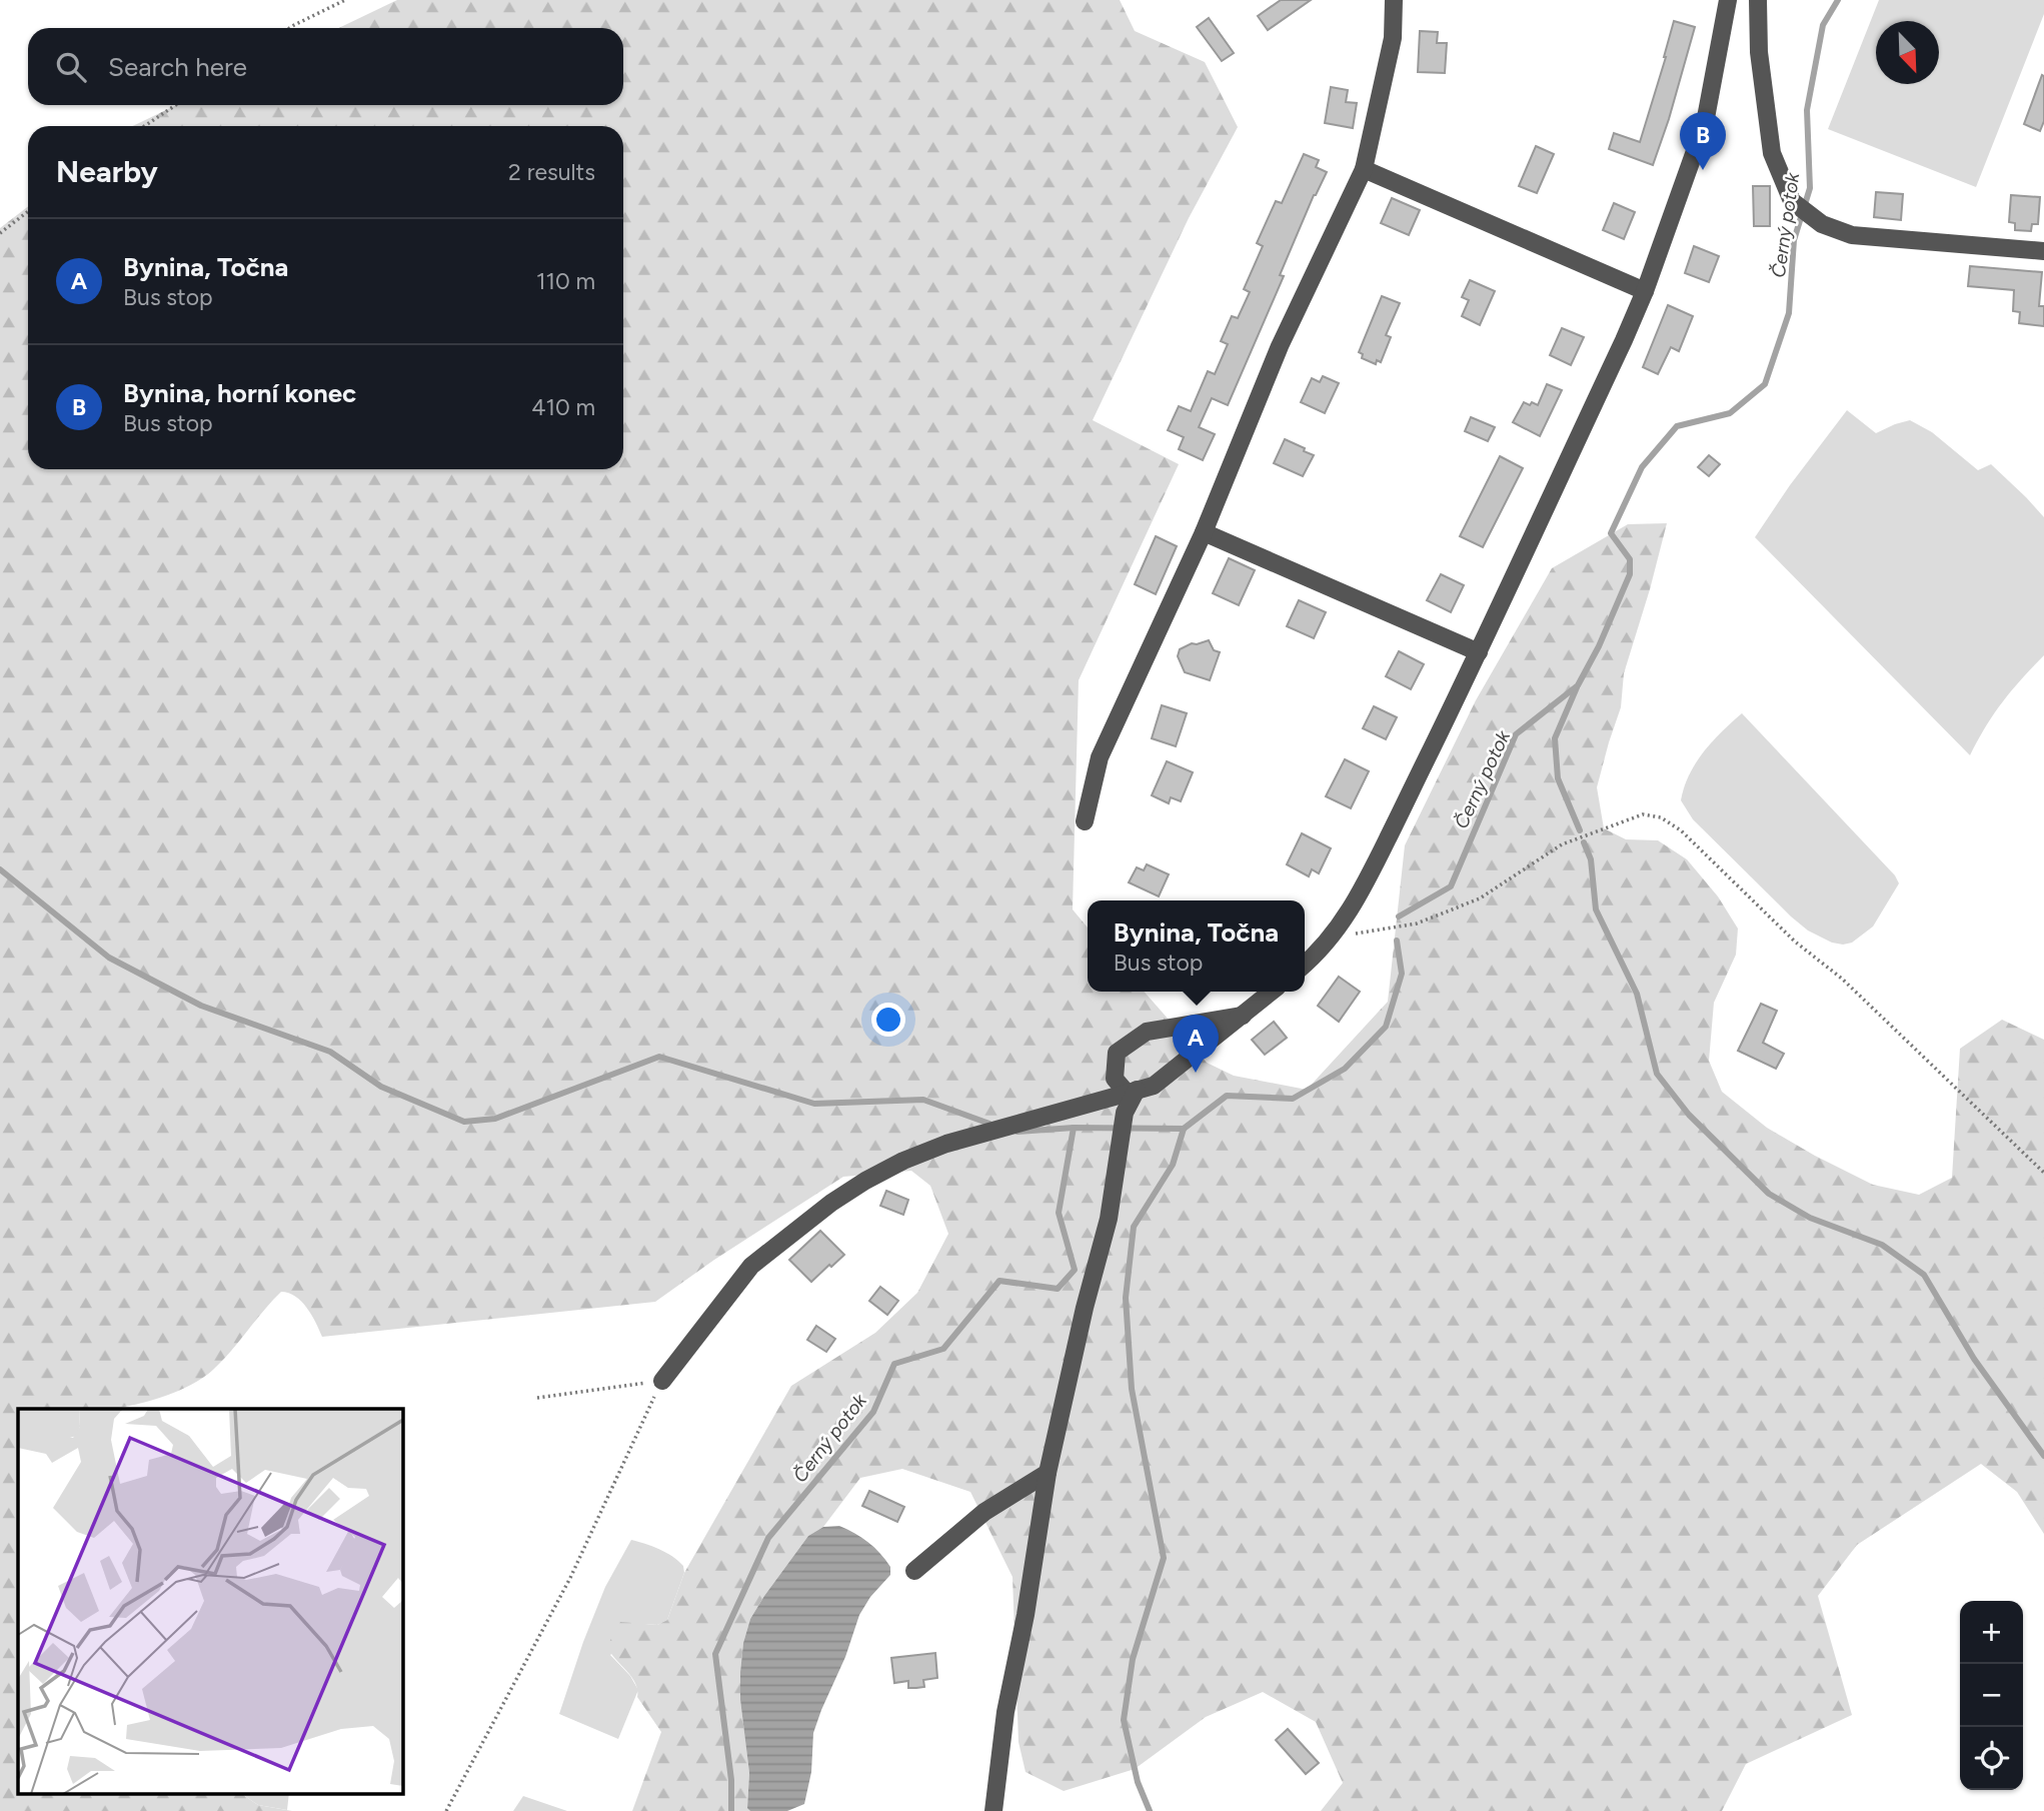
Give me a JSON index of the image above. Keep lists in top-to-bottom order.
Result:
{
  "water": ["Černý potok"],
  "north": "bottom right",
  "page": {
    "search": "Search here",
    "pins": ["B", "A"],
    "heading": ["Nearby", "2 results"],
    "list": [
      {
        "mark": "A",
        "name": "Bynina, Točna",
        "note": "Bus stop",
        "value": "110 m"
      },
      {
        "mark": "B",
        "name": "Bynina, horní konec",
        "note": "Bus stop",
        "value": "410 m"
      }
    ],
    "popup": ["Bynina, Točna", "Bus stop"],
    "map_buttons": ["+", "−"]
  }
}
